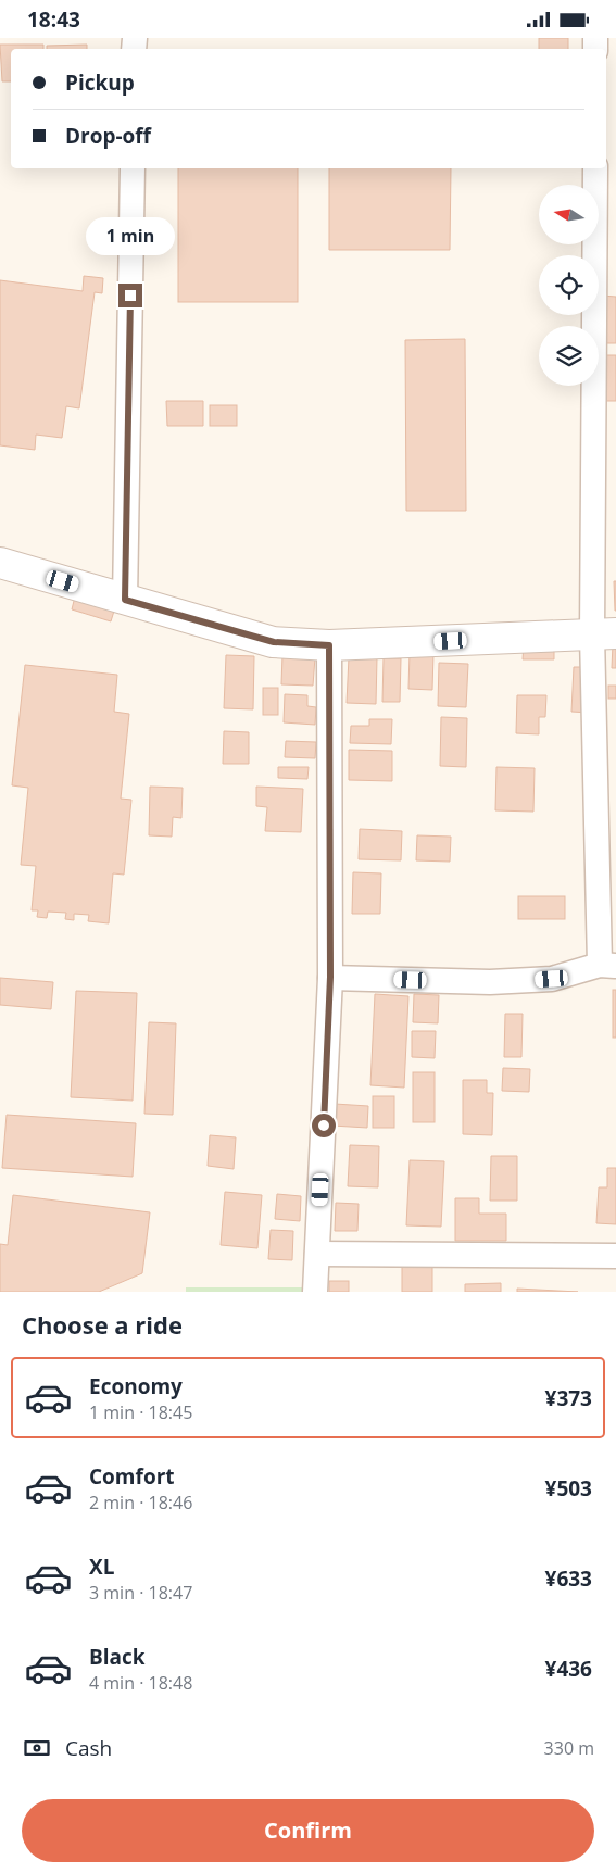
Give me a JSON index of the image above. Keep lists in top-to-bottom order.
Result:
{
  "north": "left",
  "page": {
    "status": "18:43",
    "banner": ["Pickup", "Drop-off"],
    "bubble": "1 min",
    "heading": "Choose a ride",
    "list": [
      {
        "name": "Economy",
        "note": "1 min · 18:45",
        "value": "¥373"
      },
      {
        "name": "Comfort",
        "note": "2 min · 18:46",
        "value": "¥503"
      },
      {
        "name": "XL",
        "note": "3 min · 18:47",
        "value": "¥633"
      },
      {
        "name": "Black",
        "note": "4 min · 18:48",
        "value": "¥436"
      }
    ],
    "pay": ["Cash", "330 m"],
    "buttons": "Confirm"
  }
}
